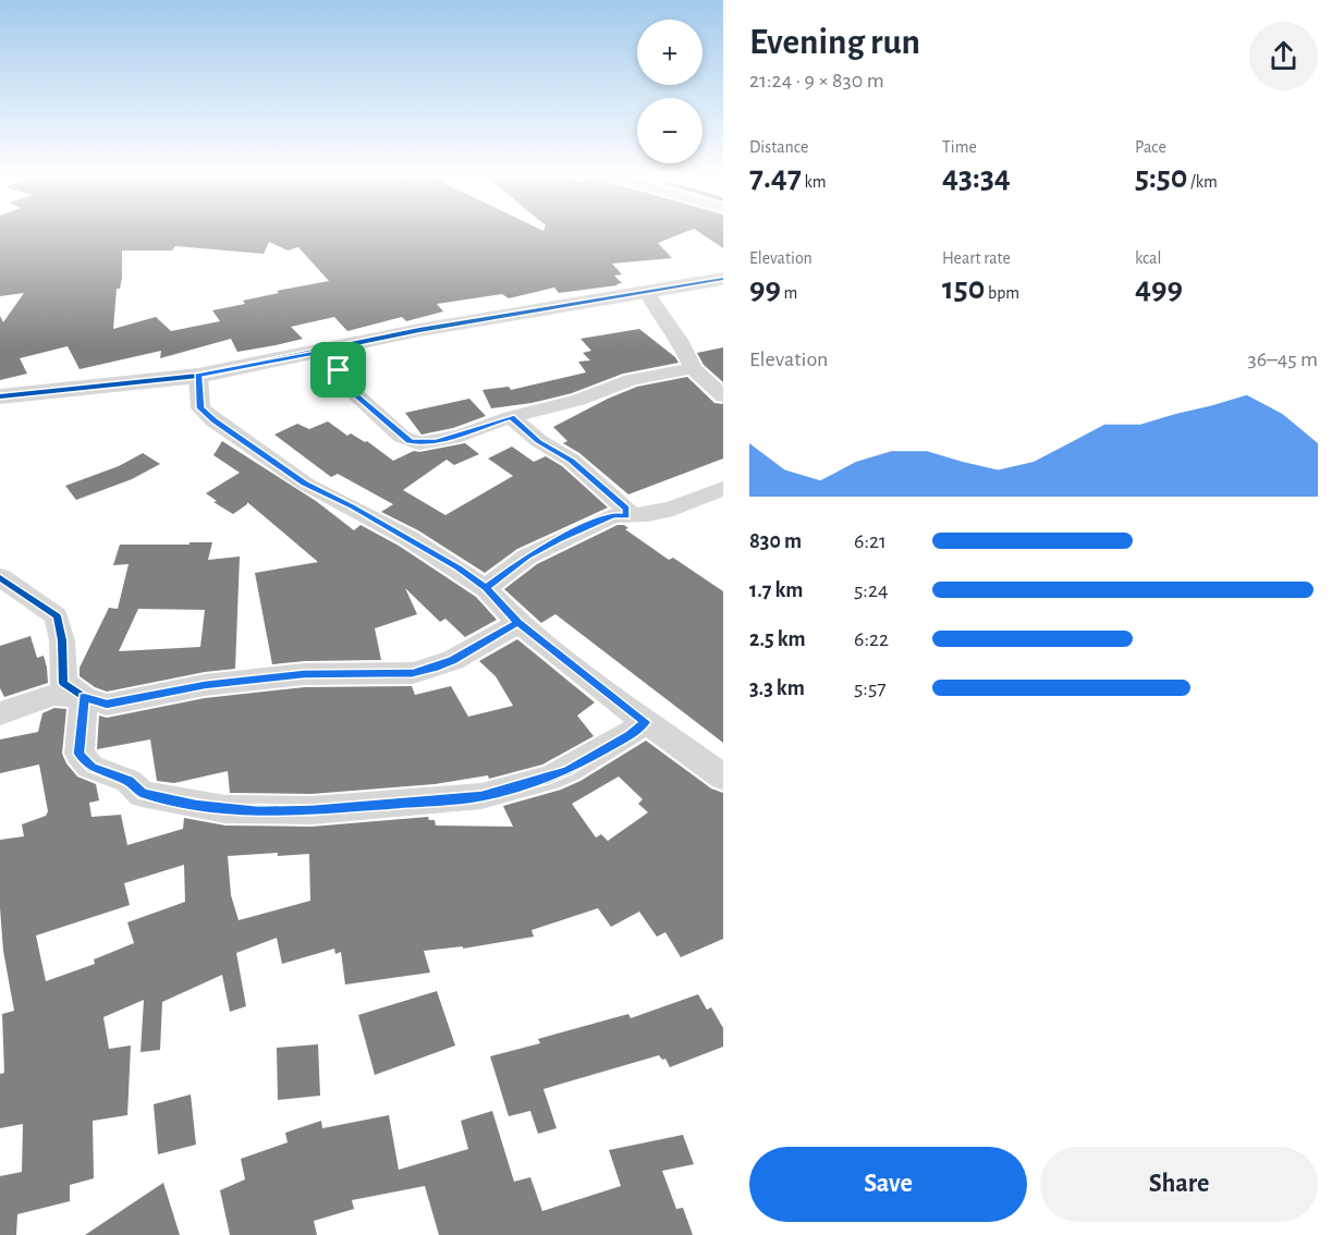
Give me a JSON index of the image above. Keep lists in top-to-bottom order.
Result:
{
  "page": {
    "heading": ["Evening run", "21:24 · 9 × 830 m"],
    "map_buttons": ["+", "−"],
    "stats": [
      ["Distance", "7.47 km"],
      ["Time", "43:34"],
      ["Pace", "5:50 /km"],
      ["Elevation", "99 m"],
      ["Heart rate", "150 bpm"],
      ["kcal", "499"]
    ],
    "chart": ["Elevation", "36–45 m"],
    "list": [
      {
        "name": "830 m",
        "note": "6:21"
      },
      {
        "name": "1.7 km",
        "note": "5:24"
      },
      {
        "name": "2.5 km",
        "note": "6:22"
      },
      {
        "name": "3.3 km",
        "note": "5:57"
      }
    ],
    "buttons": ["Save", "Share"]
  }
}
